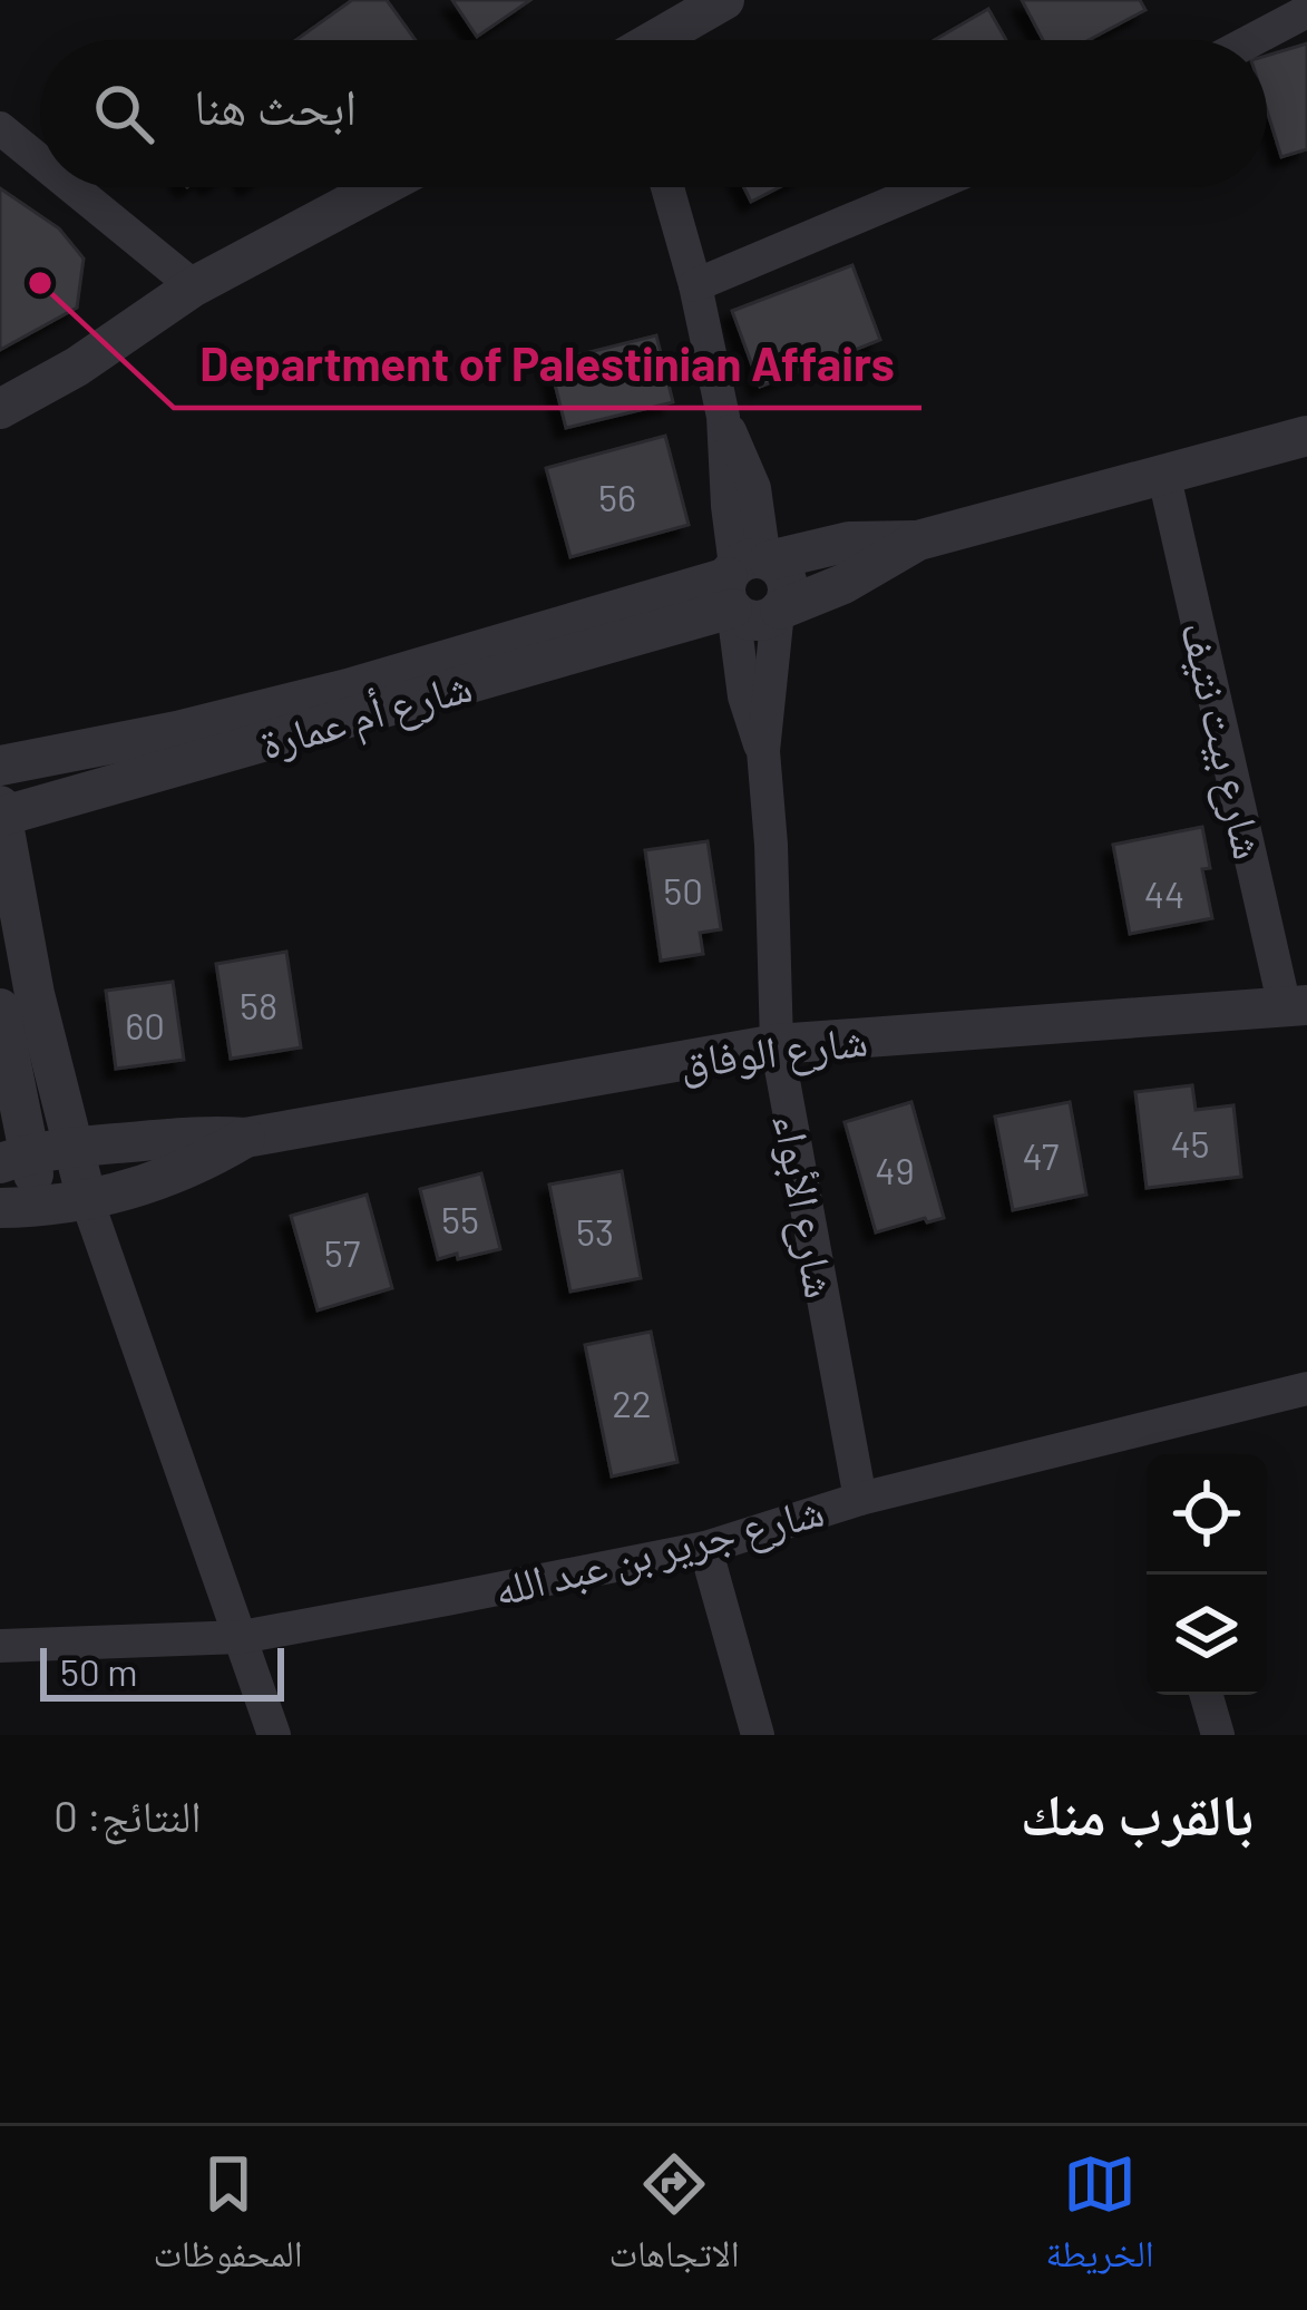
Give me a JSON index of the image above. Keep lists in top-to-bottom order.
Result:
{
  "streets": {
    "street": [
      "شارع أم عمارة",
      "شارع بيت نتيف",
      "شارع الوفاق",
      "شارع الأبواء",
      "شارع جرير بن عبد الله"
    ]
  },
  "crossings": [
    ["شارع أم عمارة", "شارع بيت نتيف"],
    ["شارع أم عمارة", "شارع الأبواء"],
    ["شارع بيت نتيف", "شارع الوفاق"],
    ["شارع الوفاق", "شارع الأبواء"],
    ["شارع الأبواء", "شارع جرير بن عبد الله"]
  ],
  "places": ["Department of Palestinian Affairs"],
  "house_numbers": [
    "56",
    "50",
    "44",
    "58",
    "60",
    "45",
    "47",
    "49",
    "55",
    "53",
    "57",
    "22"
  ],
  "scale_bar": "50 m",
  "page": {
    "search": "ابحث هنا",
    "scale": "50 m",
    "heading": ["بالقرب منك", "النتائج: 0"],
    "nav": ["الخريطة", "الاتجاهات", "المحفوظات"]
  }
}
